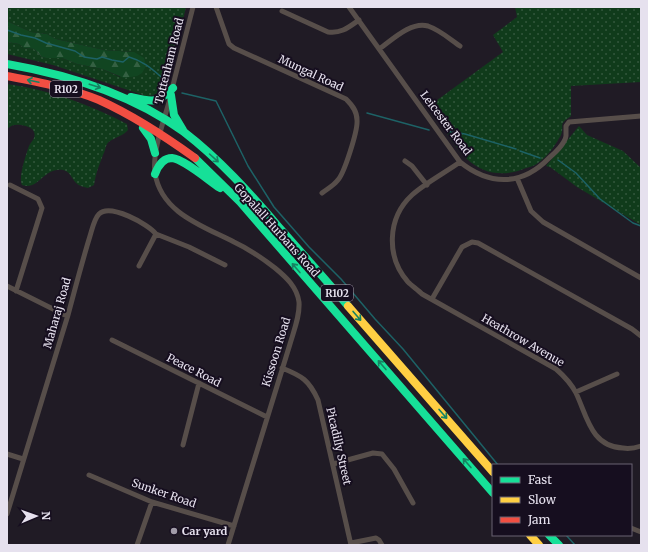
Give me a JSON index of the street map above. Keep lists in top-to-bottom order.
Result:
{
  "streets": {
    "main road": ["R102", "Gopalall Hurbans Road"],
    "street": [
      "Tottenham Road",
      "Mungal Road",
      "Leicester Road",
      "Maharaj Road",
      "Heathrow Avenue",
      "Kissoon Road",
      "Peace Road",
      "Picadilly Street",
      "Sunker Road"
    ]
  },
  "crossings": [
    ["Tottenham Road", "Gopalall Hurbans Road"],
    ["Tottenham Road", "Kissoon Road"],
    ["Leicester Road", "Heathrow Avenue"],
    ["Gopalall Hurbans Road", "Kissoon Road"],
    ["Kissoon Road", "Peace Road"],
    ["Kissoon Road", "Picadilly Street"],
    ["Kissoon Road", "Sunker Road"]
  ],
  "places": ["Car yard"],
  "legend": ["Fast", "Slow", "Jam"],
  "north": "right"
}
